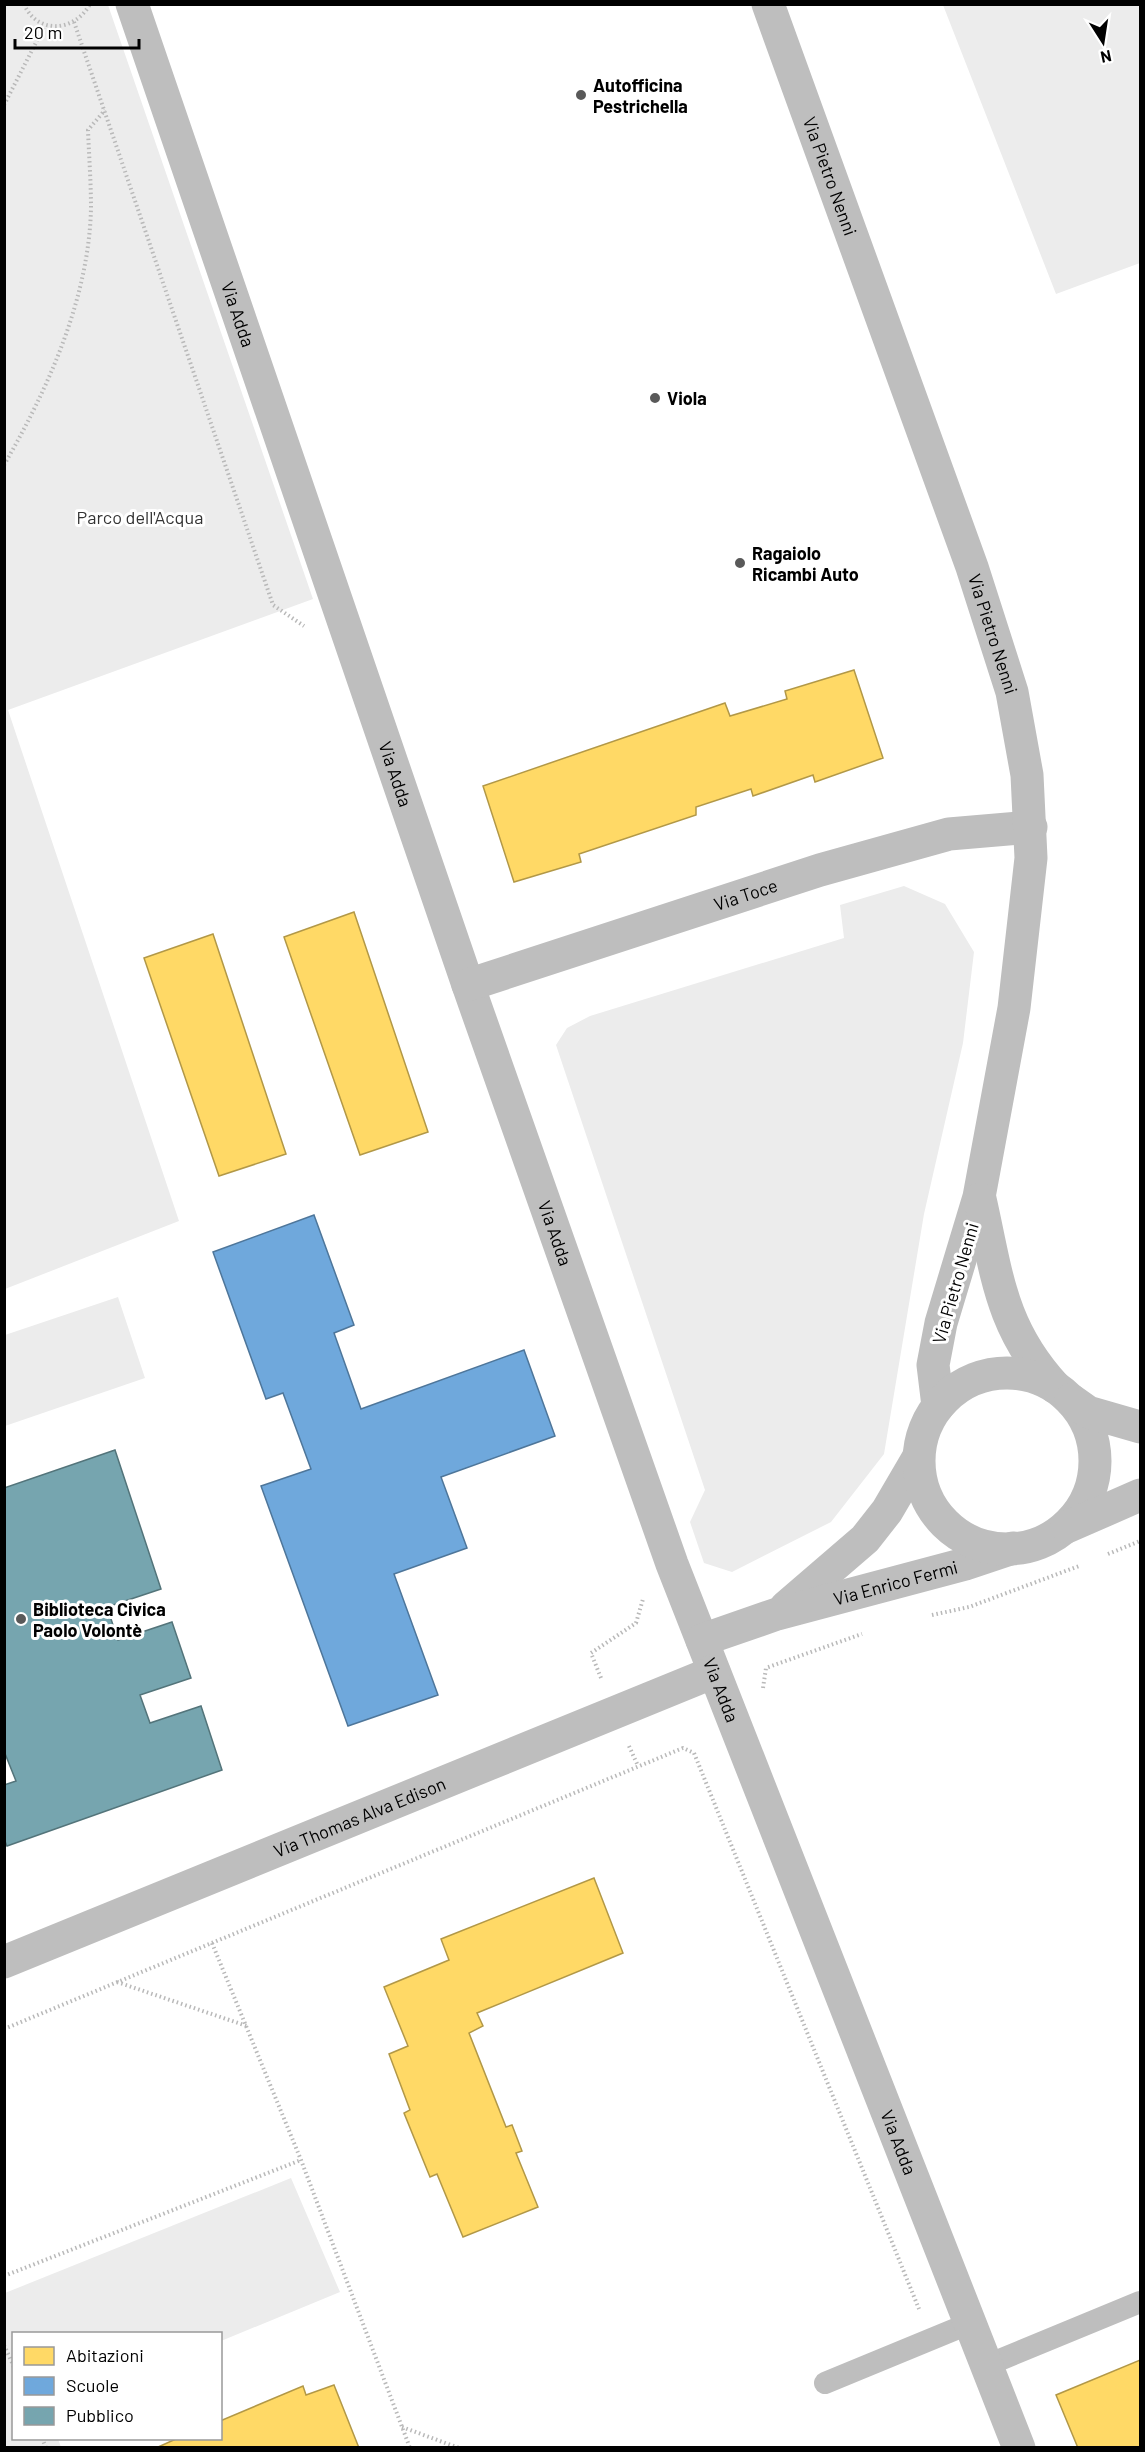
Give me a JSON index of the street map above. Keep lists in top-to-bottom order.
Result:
{
  "streets": {
    "street": [
      "Via Pietro Nenni",
      "Via Adda",
      "Via Toce",
      "Via Enrico Fermi",
      "Via Thomas Alva Edison"
    ]
  },
  "crossings": [
    ["Via Pietro Nenni", "Via Toce"],
    ["Via Pietro Nenni", "Via Enrico Fermi"],
    ["Via Adda", "Via Toce"],
    ["Via Adda", "Via Enrico Fermi"],
    ["Via Adda", "Via Thomas Alva Edison"]
  ],
  "parks": ["Parco dell'Acqua"],
  "places": [
    "Autofficina Pestrichella",
    "Viola",
    "Ragaiolo Ricambi Auto",
    "Biblioteca Civica Paolo Volontè"
  ],
  "legend": ["Abitazioni", "Scuole", "Pubblico"],
  "scale_bar": "20 m",
  "north": "bottom"
}
